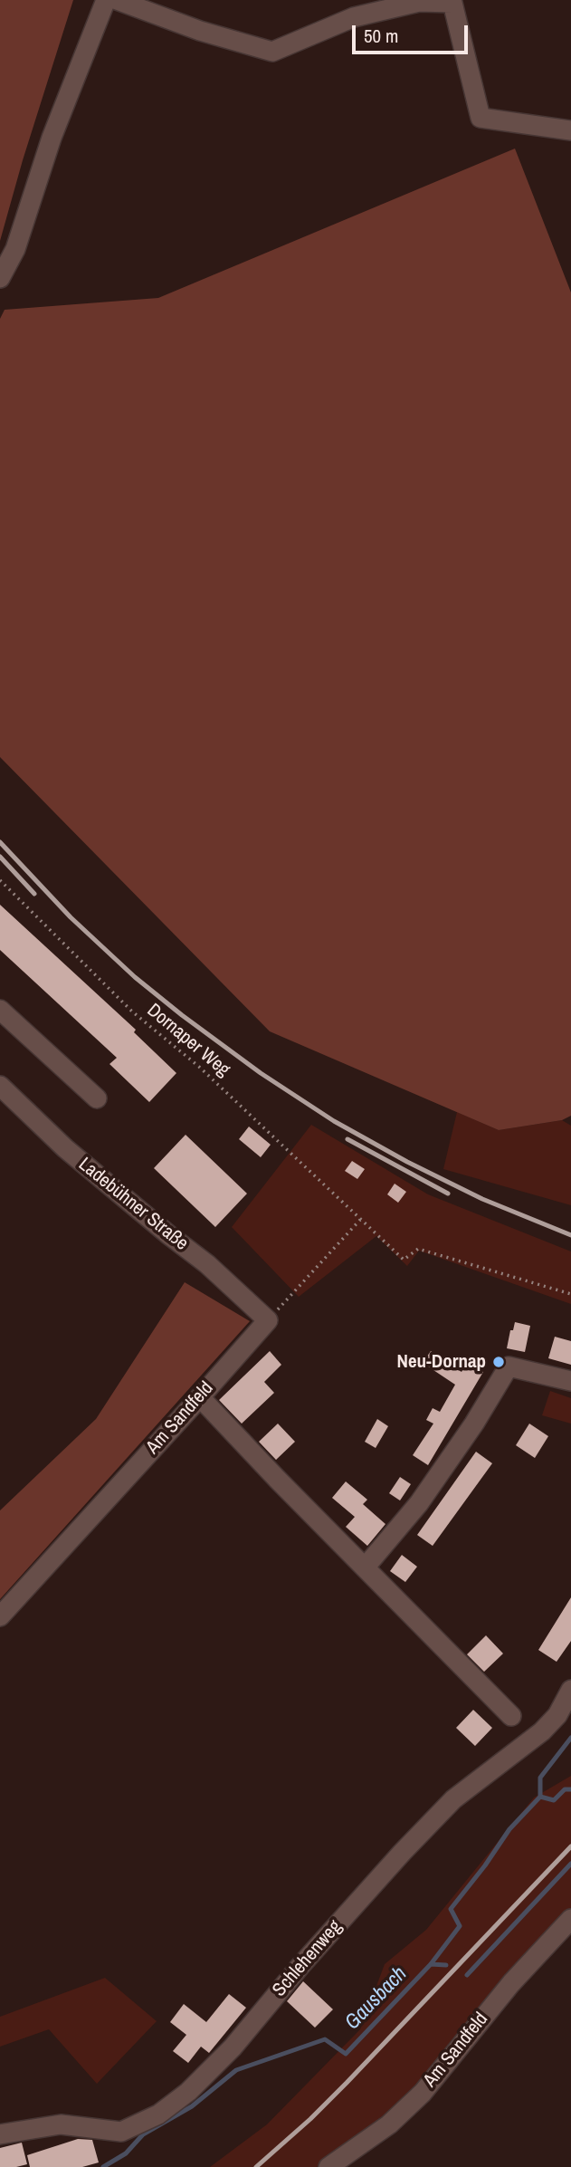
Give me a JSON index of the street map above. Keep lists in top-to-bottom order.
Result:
{
  "streets": {
    "street": ["Ladebühner Straße", "Am Sandfeld", "Schlehenweg"],
    "path": ["Dornaper Weg"]
  },
  "crossings": [
    ["Ladebühner Straße", "Am Sandfeld"]
  ],
  "water": ["Gausbach"],
  "places": ["Neu-Dornap"],
  "scale_bar": "50 m"
}
